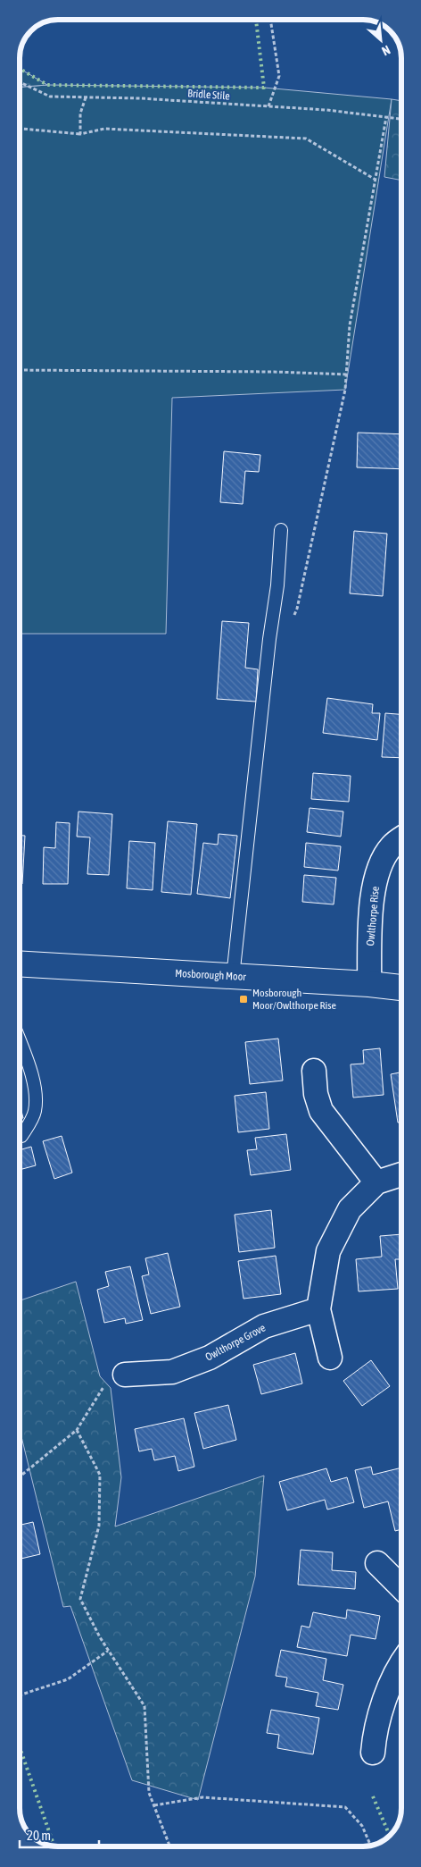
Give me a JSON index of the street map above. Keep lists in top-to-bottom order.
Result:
{
  "streets": {
    "main road": ["Mosborough Moor"],
    "street": ["Owlthorpe Rise", "Owlthorpe Grove"],
    "path": ["Bridle Stile"]
  },
  "crossings": [
    ["Owlthorpe Rise", "Mosborough Moor"]
  ],
  "places": {
    "transit": ["Mosborough Moor/Owlthorpe Rise"]
  },
  "scale_bar": "20 m",
  "north": "bottom right"
}
